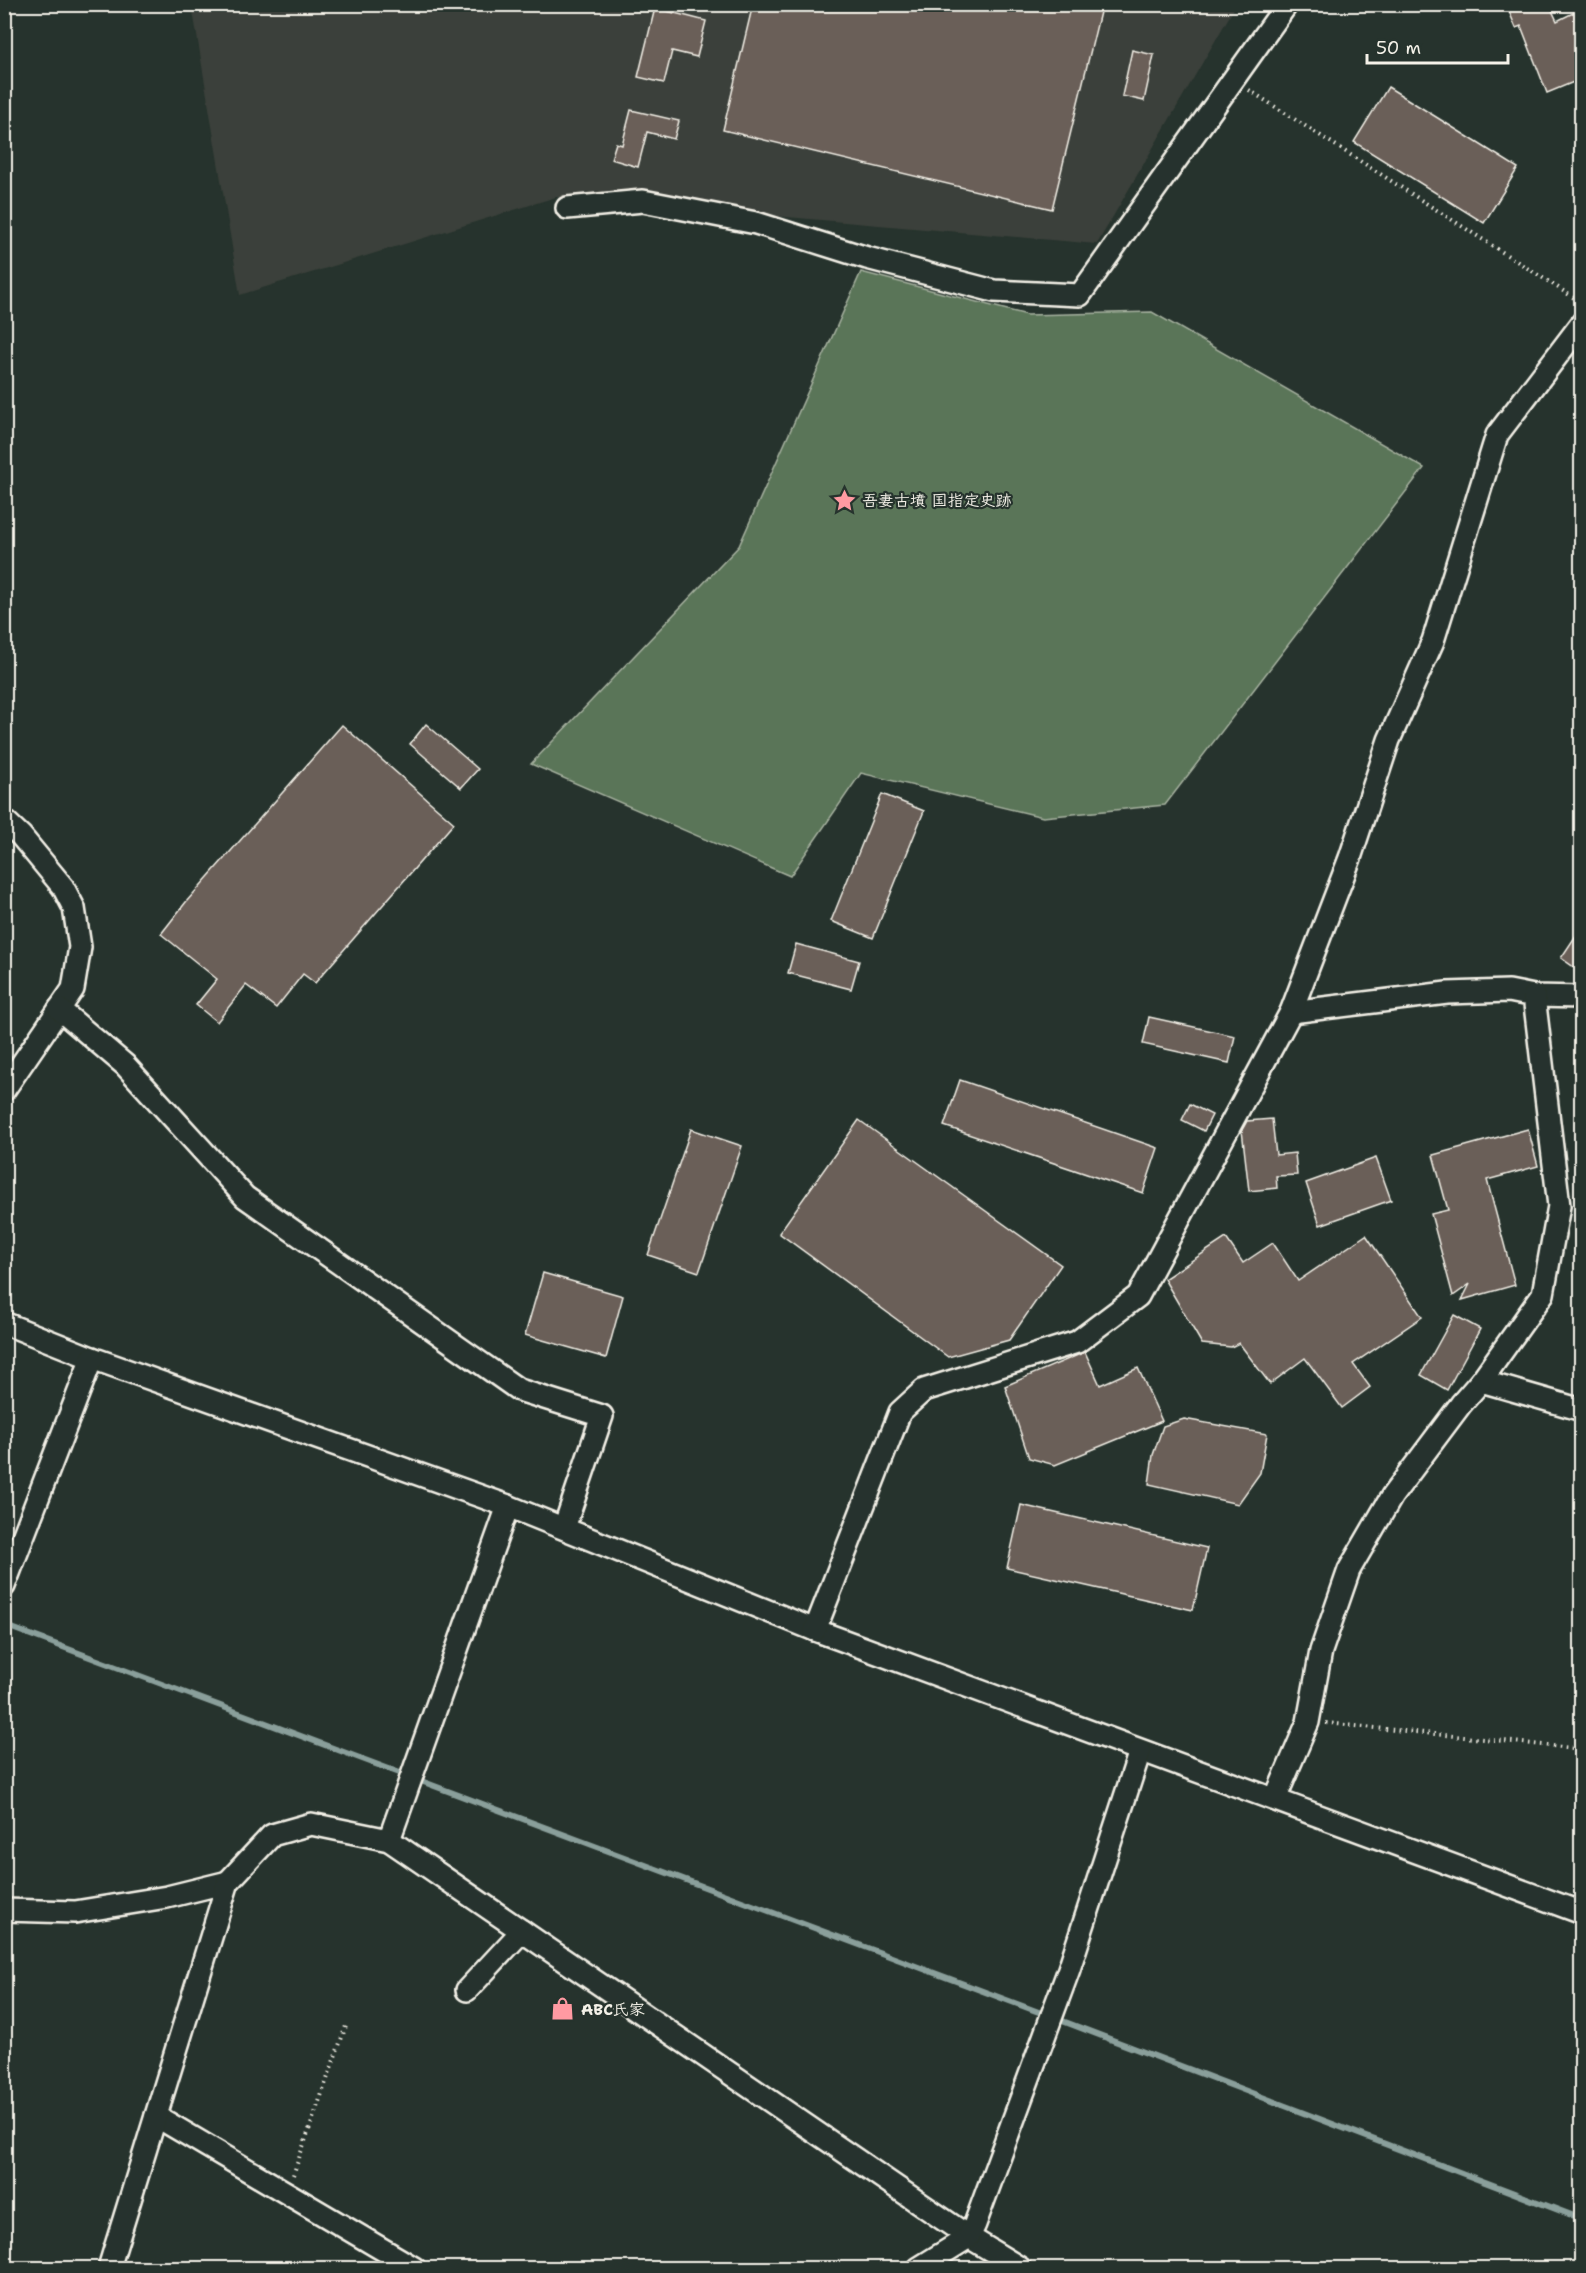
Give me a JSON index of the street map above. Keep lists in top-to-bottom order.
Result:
{
  "places": {
    "place": ["吾妻古墳 国指定史跡"],
    "shop": ["ABC氏家"]
  },
  "scale_bar": "50 m"
}
